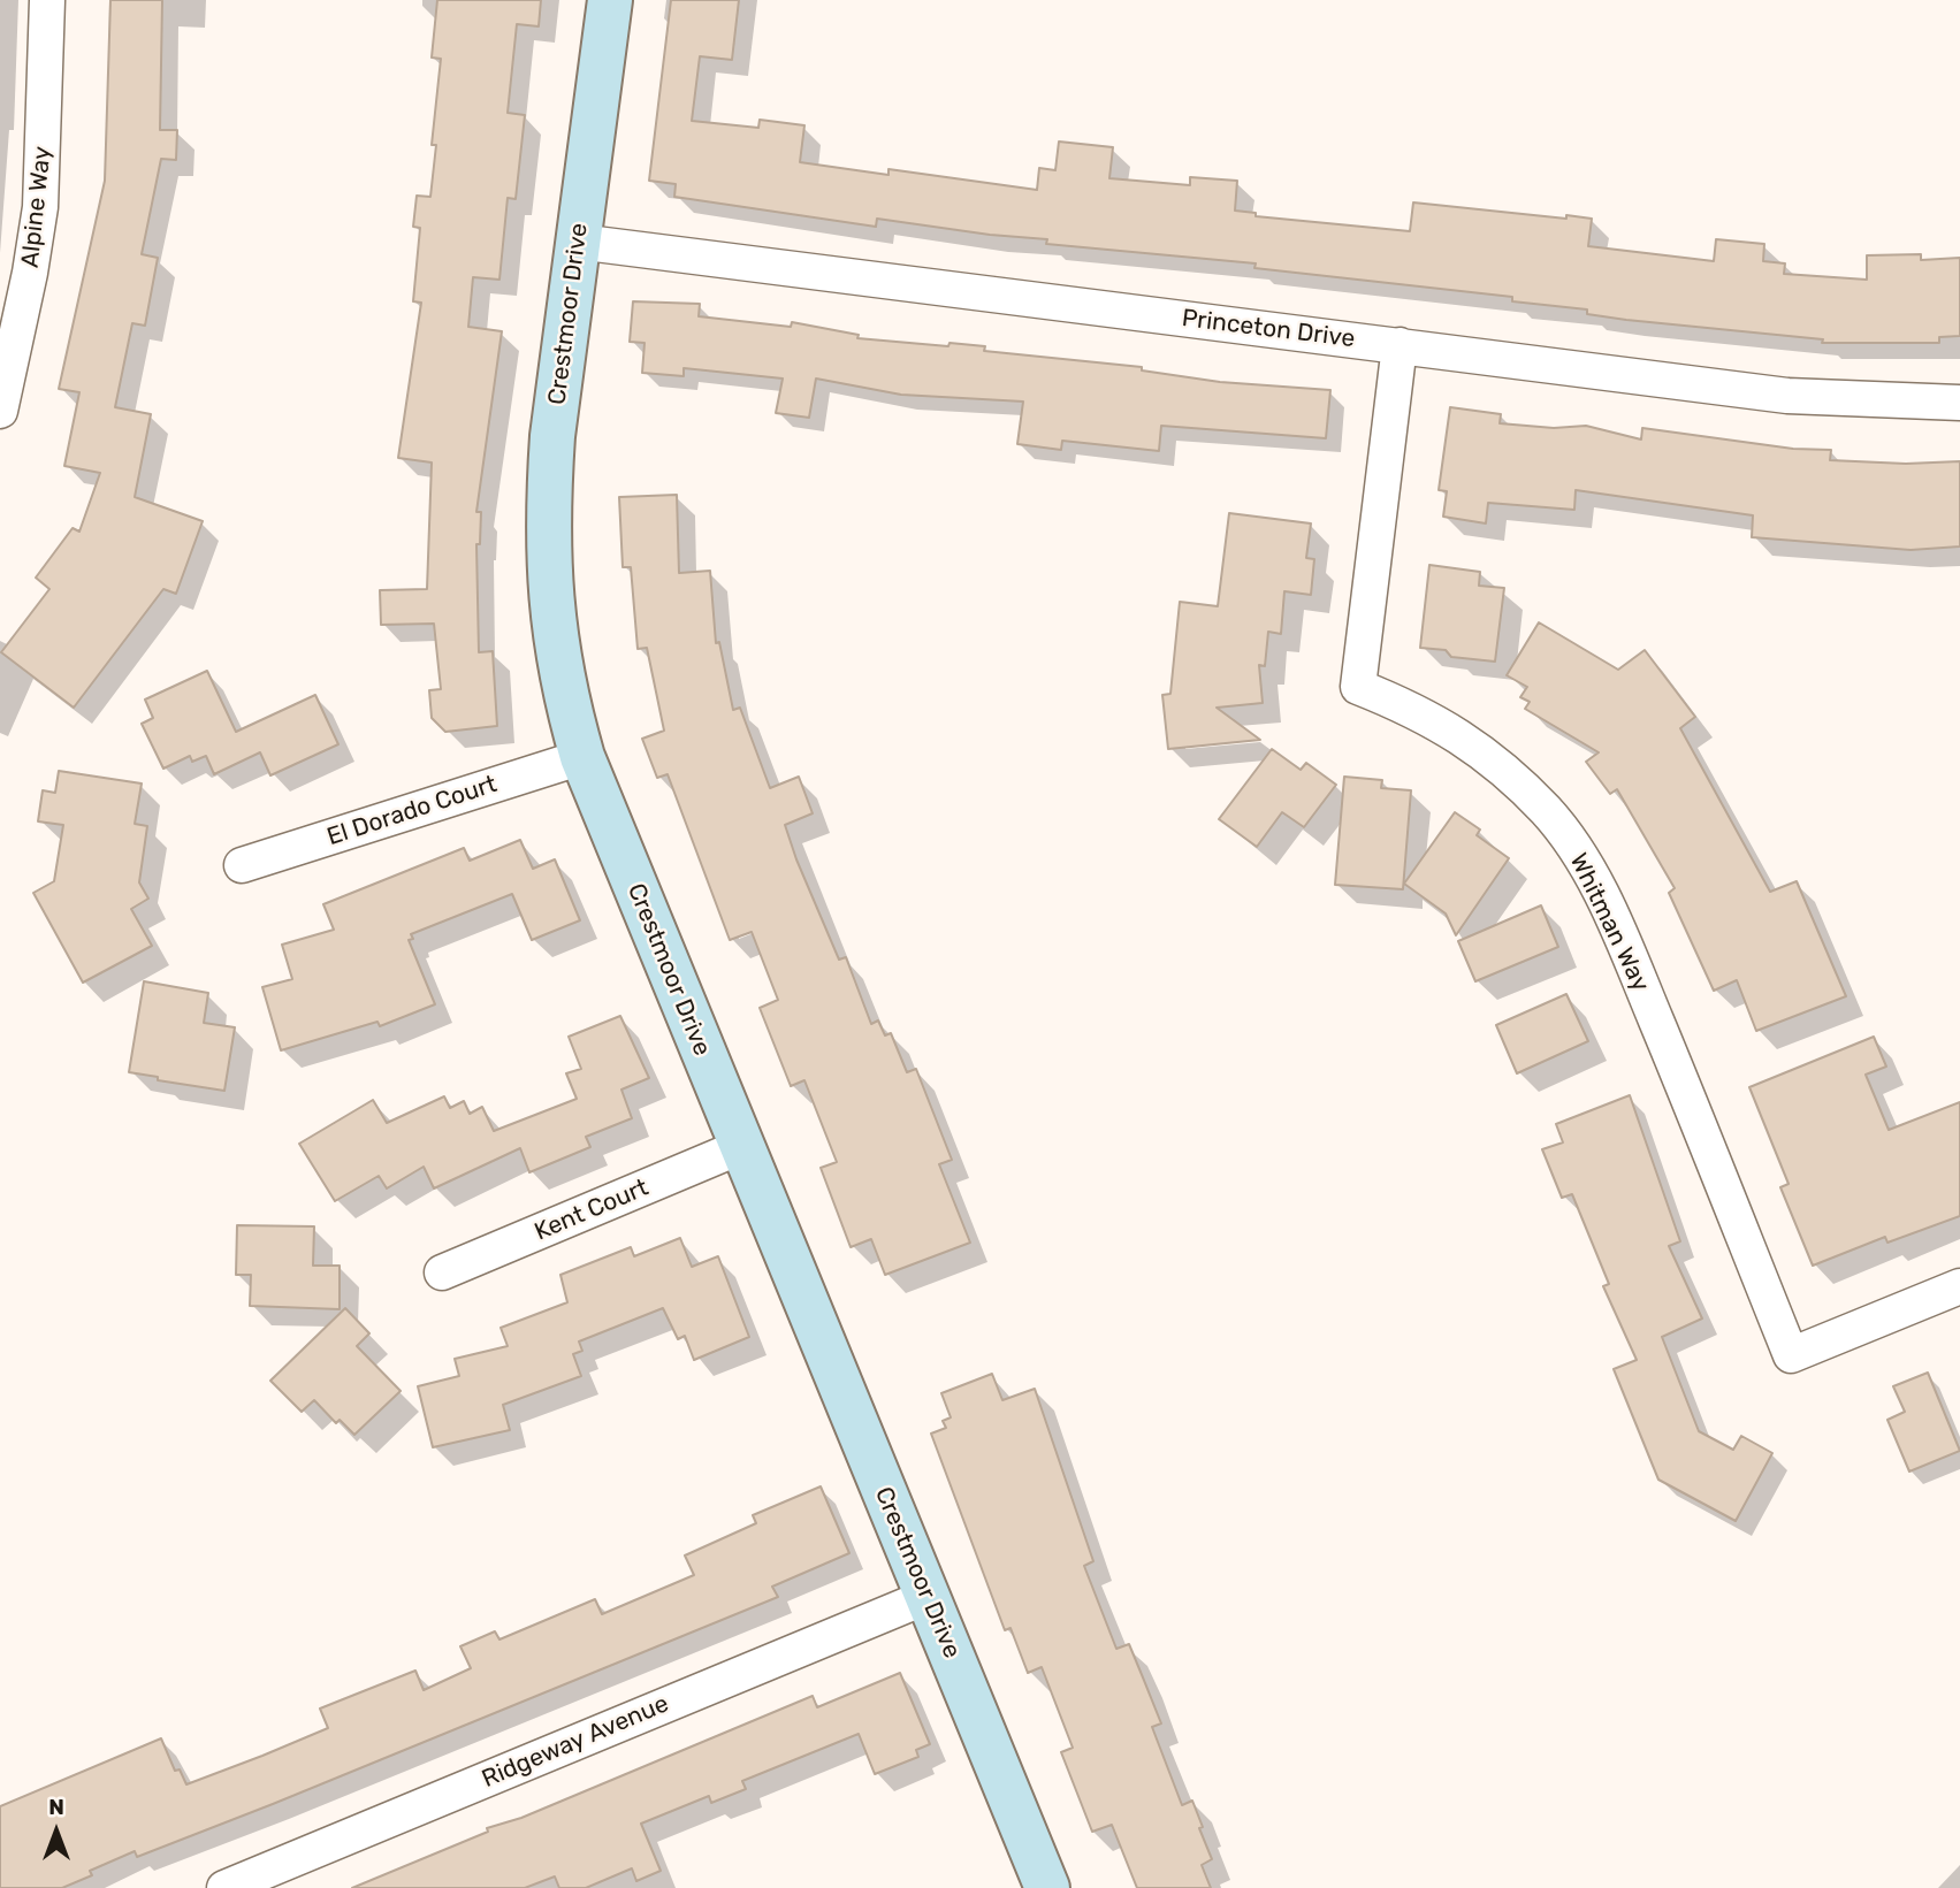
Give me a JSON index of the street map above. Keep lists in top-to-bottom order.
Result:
{
  "streets": {
    "street": [
      "Alpine Way",
      "Crestmoor Drive",
      "Princeton Drive",
      "El Dorado Court",
      "Whitman Way",
      "Kent Court",
      "Ridgeway Avenue"
    ]
  },
  "crossings": [
    ["Crestmoor Drive", "Princeton Drive"],
    ["Crestmoor Drive", "El Dorado Court"],
    ["Crestmoor Drive", "Kent Court"],
    ["Crestmoor Drive", "Ridgeway Avenue"],
    ["Princeton Drive", "Whitman Way"]
  ],
  "north": "top"
}
